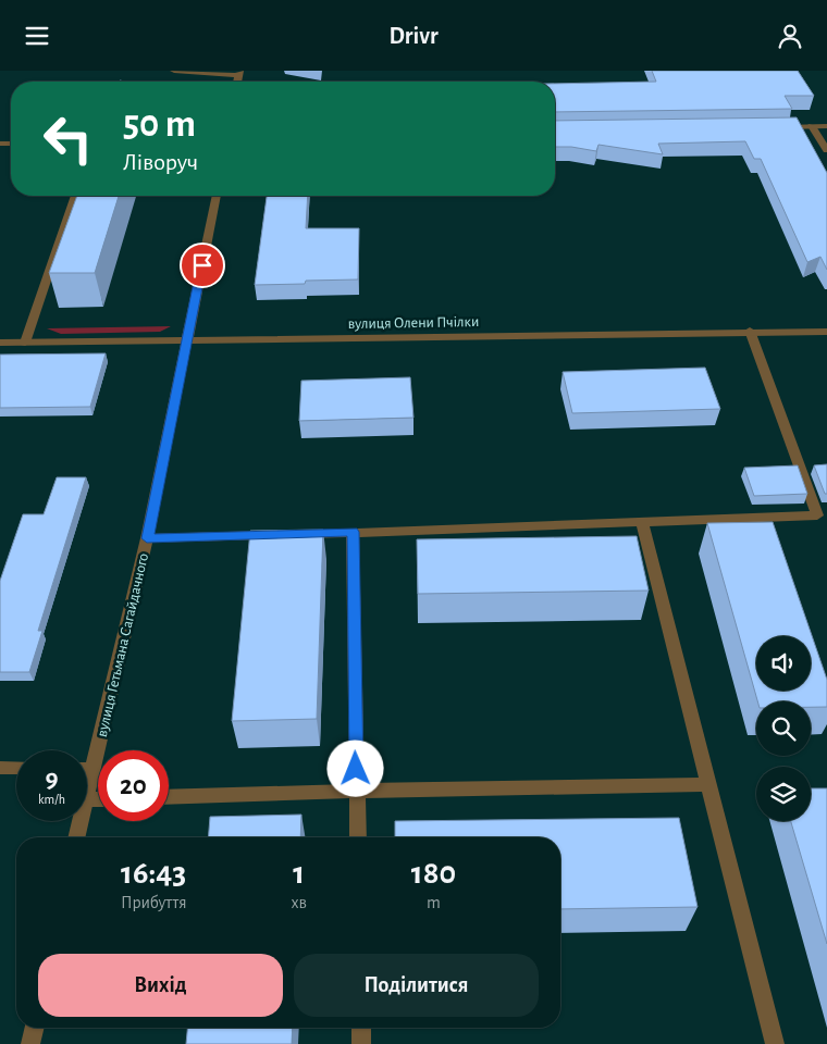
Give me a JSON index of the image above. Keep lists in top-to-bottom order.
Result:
{
  "streets": {
    "street": ["вулиця Олени Пчілки", "вулиця Гетьмана Сагайдачного"]
  },
  "crossings": [
    ["вулиця Олени Пчілки", "вулиця Гетьмана Сагайдачного"]
  ],
  "page": {
    "header": "Drivr",
    "turn": ["50 m", "Ліворуч"],
    "speed": "9 km/h",
    "limit": "20",
    "eta": [
      "16:43",
      "Прибуття",
      "1",
      "хв",
      "180",
      "m"
    ],
    "buttons": ["Вихід", "Поділитися"]
  }
}
